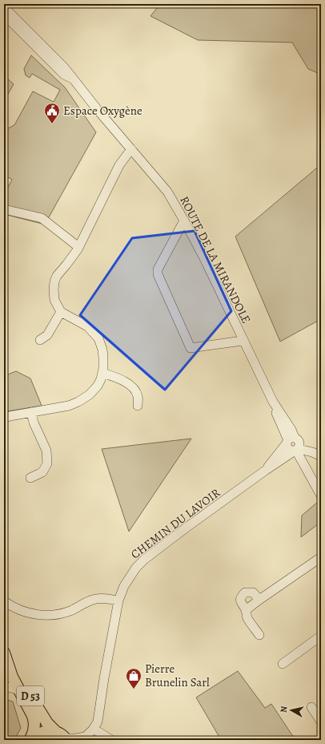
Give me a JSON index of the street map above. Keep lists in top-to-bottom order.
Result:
{
  "streets": {
    "main road": ["D 53"],
    "street": ["ROUTE DE LA MIRANDOLE", "CHEMIN DU LAVOIR"]
  },
  "crossings": [
    ["ROUTE DE LA MIRANDOLE", "CHEMIN DU LAVOIR"]
  ],
  "places": {
    "public building": ["Espace Oxygène"],
    "shop": ["Pierre Brunelin Sarl"]
  },
  "north": "left"
}
